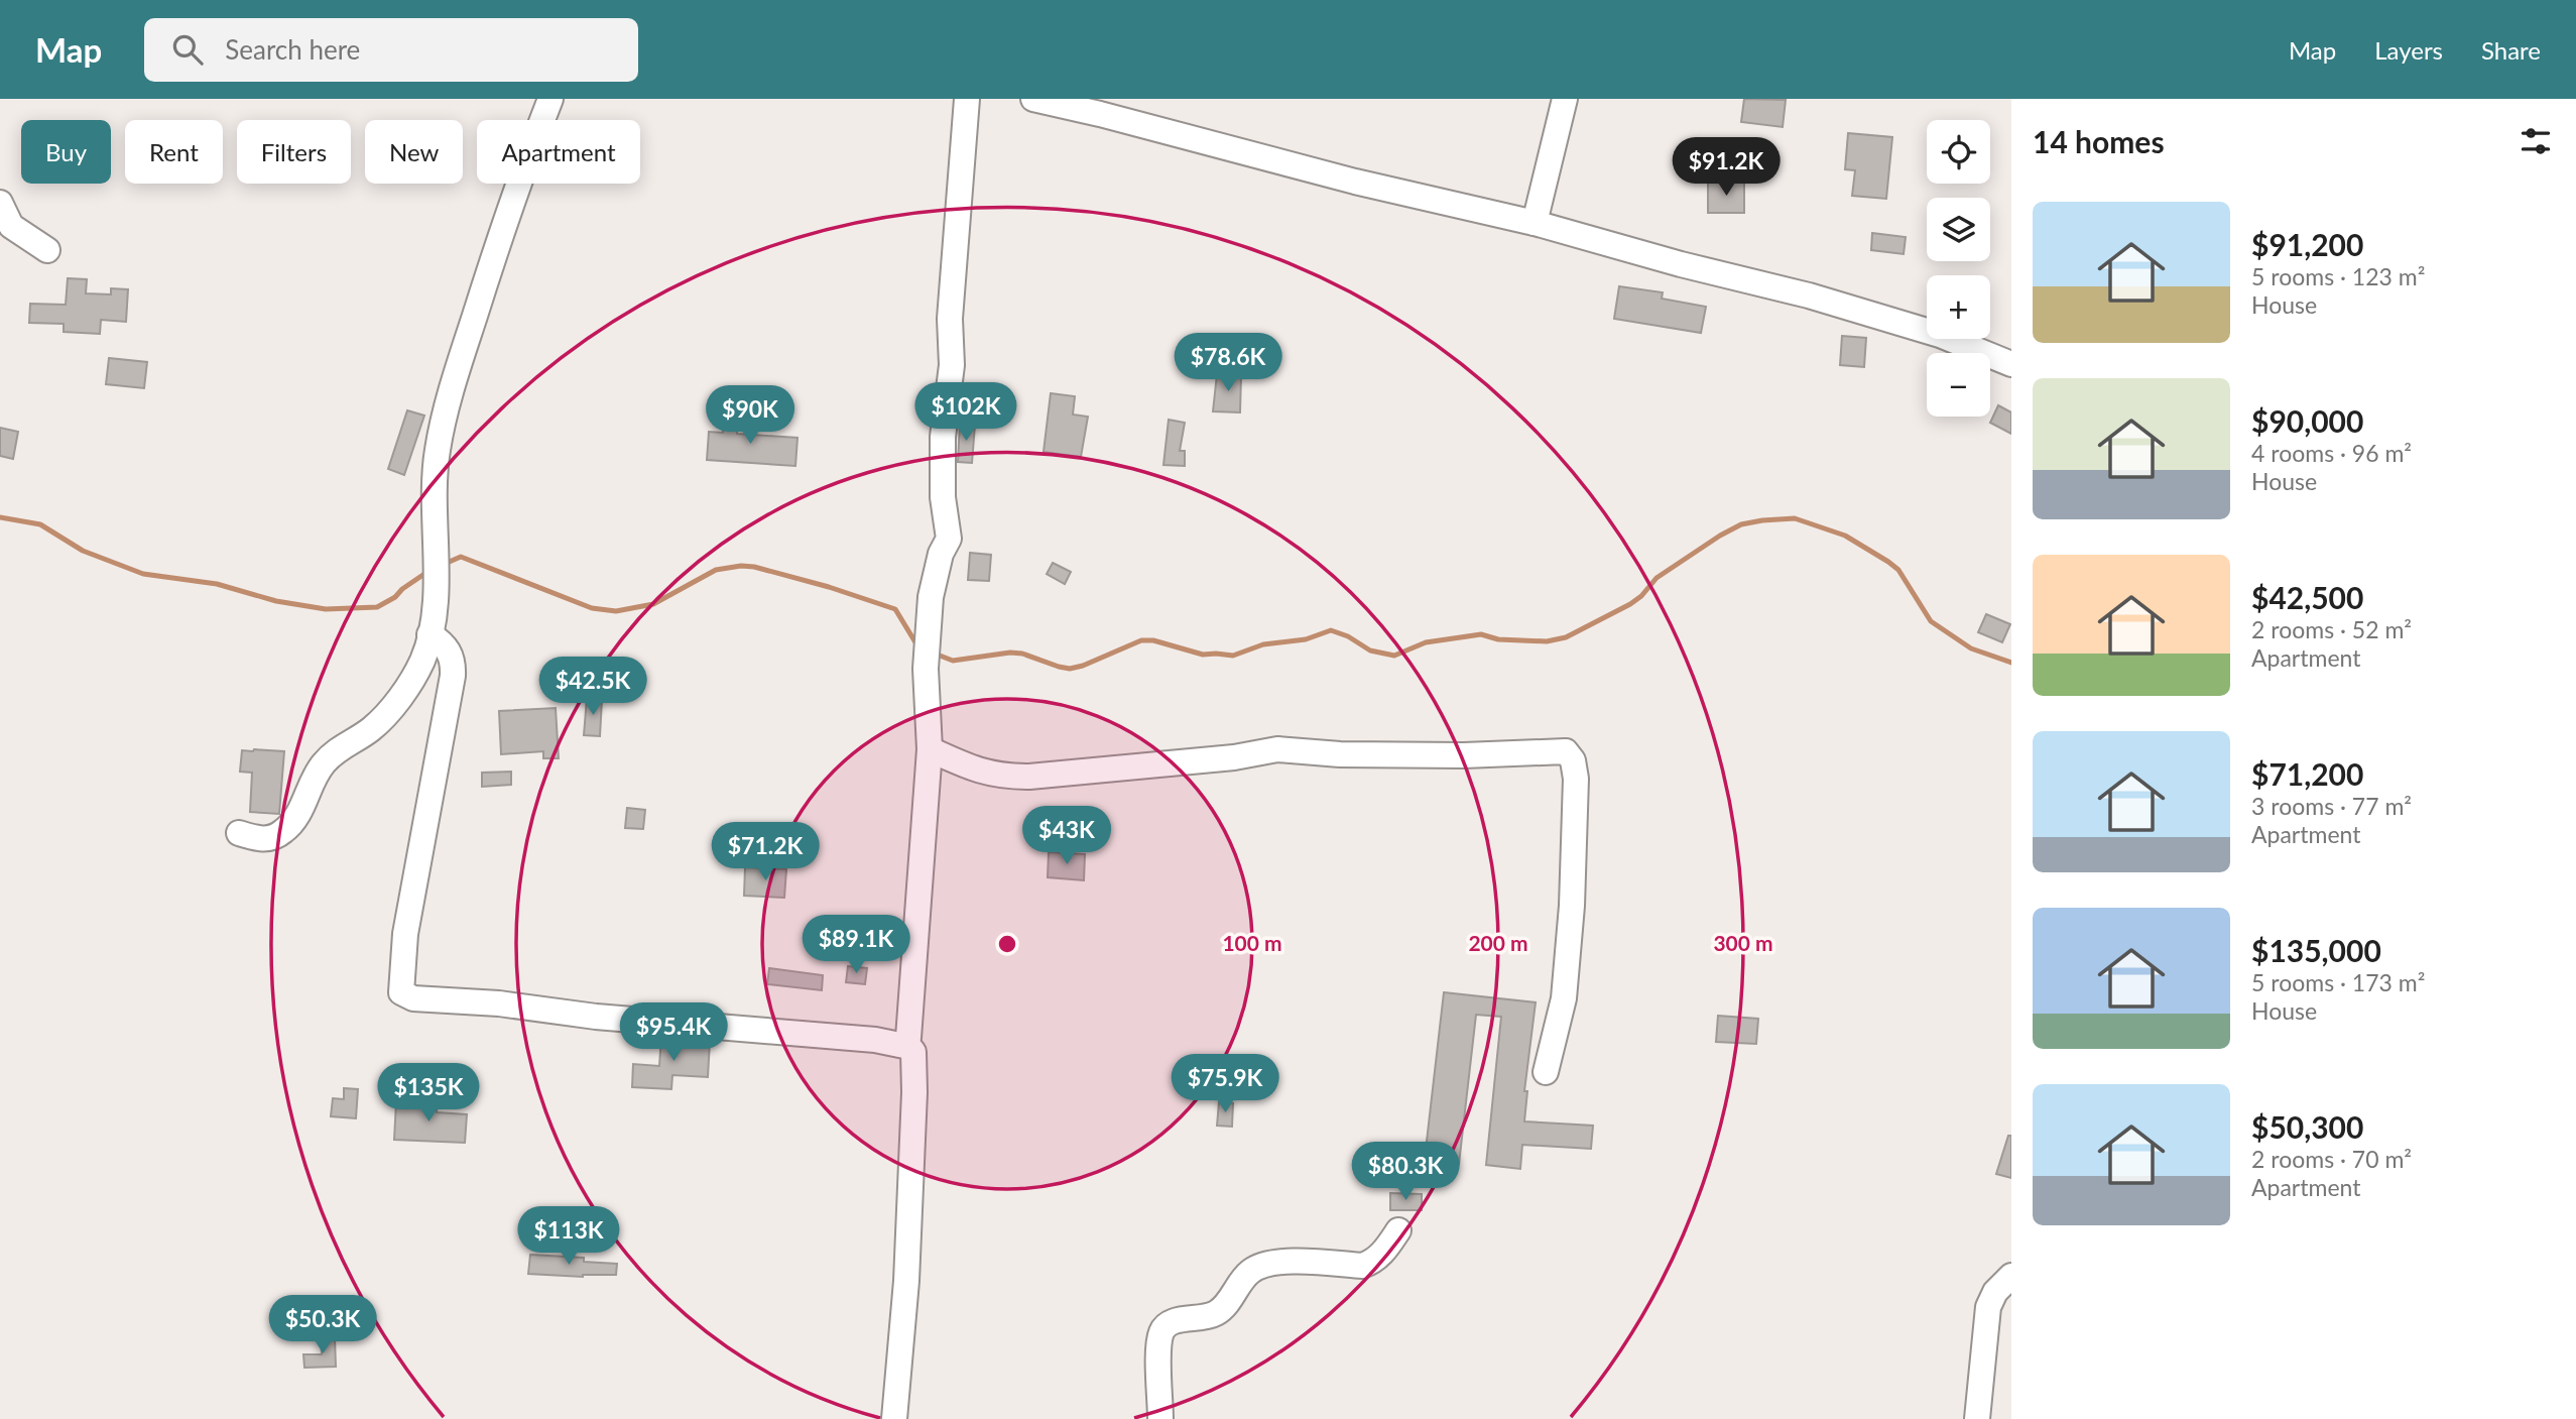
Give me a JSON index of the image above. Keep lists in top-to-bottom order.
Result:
{
  "page": {
    "header": "Map",
    "search": "Search here",
    "nav": ["Map", "Layers", "Share"],
    "heading": "14 homes",
    "map_buttons": ["+", "−"],
    "chip": [
      "Buy",
      "Rent",
      "Filters",
      "New",
      "Apartment"
    ],
    "price": [
      "$91.2K",
      "$78.6K",
      "$102K",
      "$90K",
      "$42.5K",
      "$43K",
      "$71.2K",
      "$89.1K",
      "$95.4K",
      "$75.9K",
      "$135K",
      "$80.3K",
      "$113K",
      "$50.3K"
    ],
    "list": [
      {
        "name": "$91,200",
        "note": "5 rooms · 123 m² · House"
      },
      {
        "name": "$90,000",
        "note": "4 rooms · 96 m² · House"
      },
      {
        "name": "$42,500",
        "note": "2 rooms · 52 m² · Apartment"
      },
      {
        "name": "$71,200",
        "note": "3 rooms · 77 m² · Apartment"
      },
      {
        "name": "$135,000",
        "note": "5 rooms · 173 m² · House"
      },
      {
        "name": "$50,300",
        "note": "2 rooms · 70 m² · Apartment"
      }
    ]
  },
  "rings": ["100 m", "200 m", "300 m"]
}
